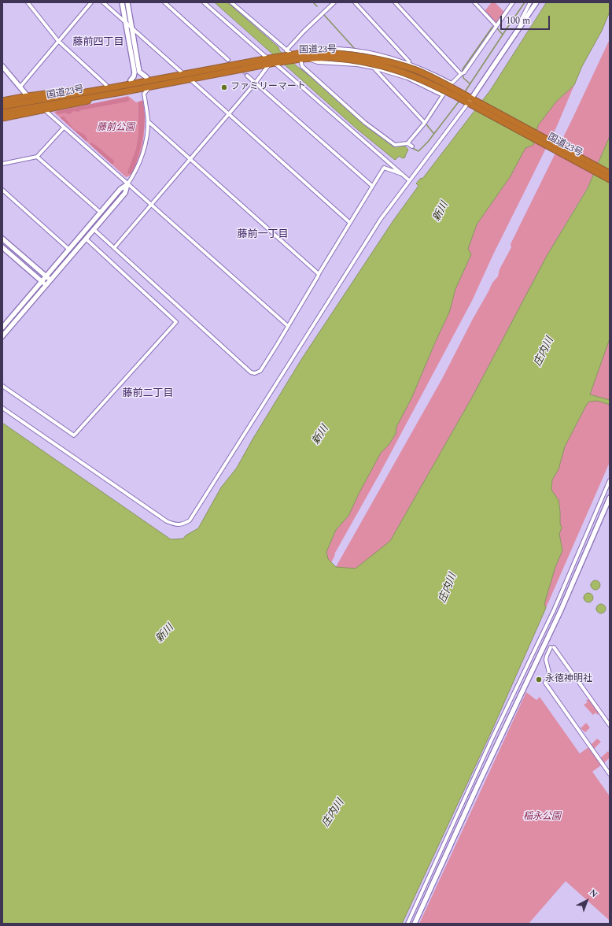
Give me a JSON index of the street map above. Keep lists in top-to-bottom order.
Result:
{
  "streets": {
    "highway": ["国道23号"]
  },
  "districts": ["藤前四丁目", "藤前一丁目", "藤前二丁目"],
  "water": ["新川", "庄内川"],
  "parks": ["藤前公園", "稲永公園"],
  "places": ["ファミリーマート", "永徳神明社"],
  "scale_bar": "100 m",
  "north": "top right"
}
